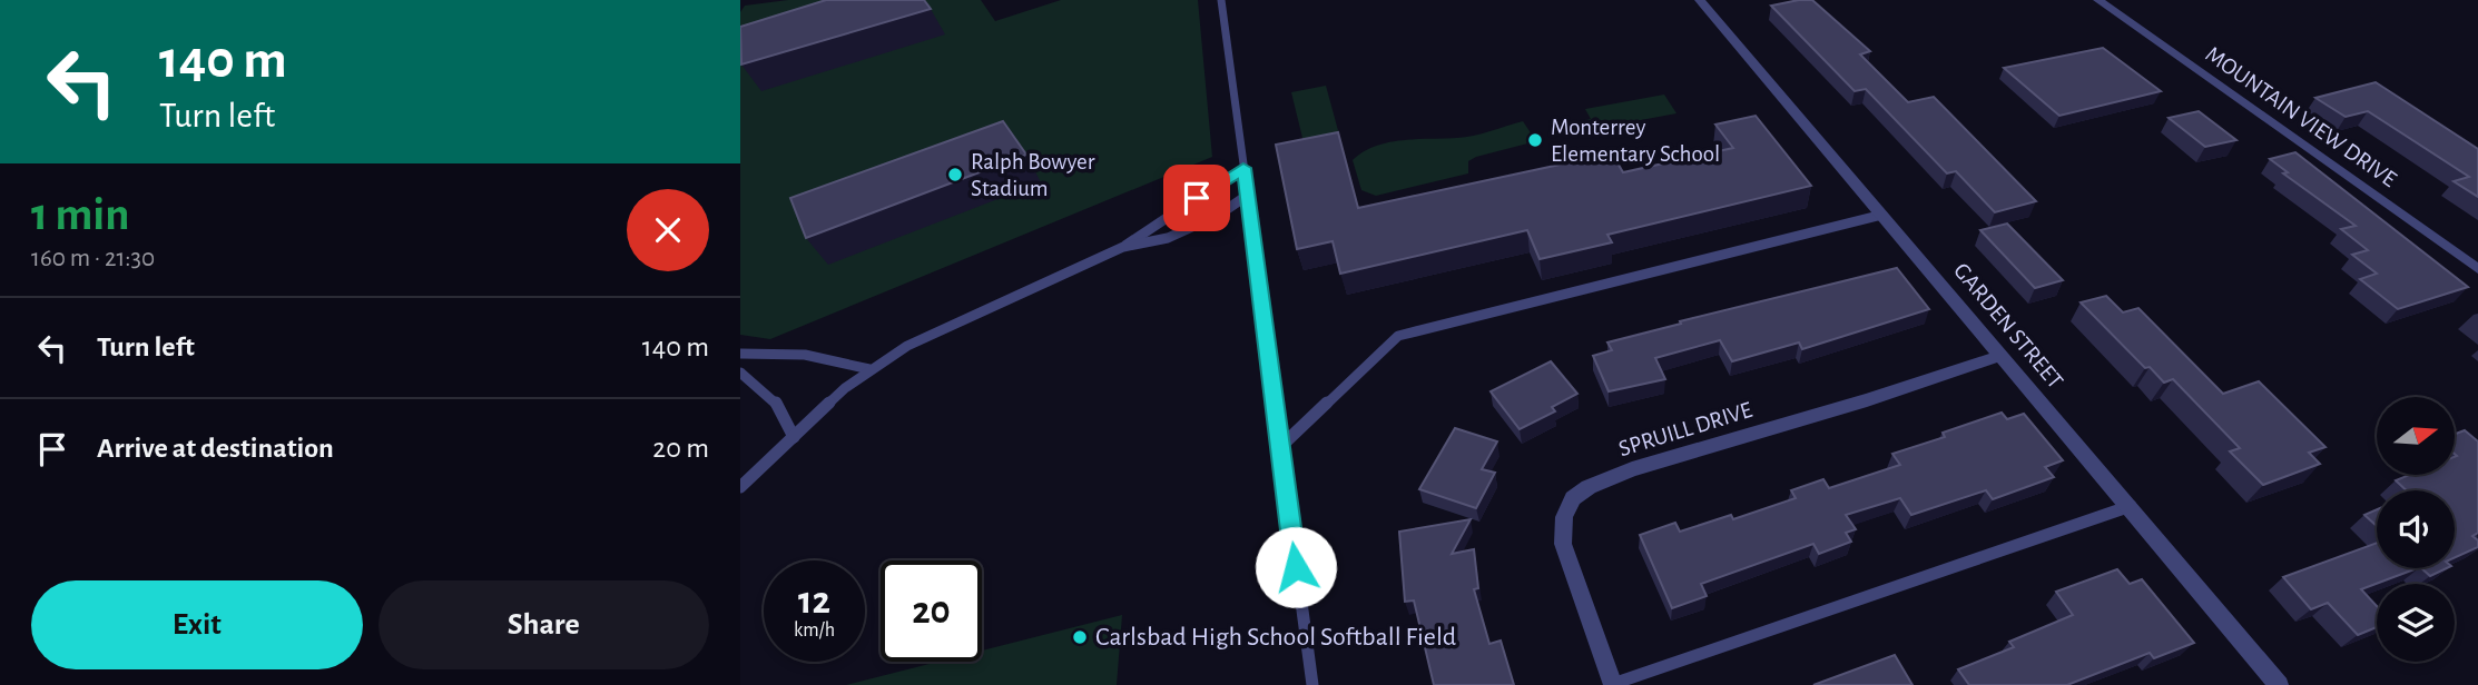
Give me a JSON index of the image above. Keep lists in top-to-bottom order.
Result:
{
  "streets": {
    "street": ["MOUNTAIN VIEW DRIVE", "GARDEN STREET", "SPRUILL DRIVE"]
  },
  "crossings": [
    ["GARDEN STREET", "SPRUILL DRIVE"]
  ],
  "places": ["Monterrey Elementary School", "Ralph Bowyer Stadium", "Carlsbad High School Softball Field"],
  "north": "right",
  "page": {
    "turn": ["140 m", "Turn left"],
    "heading": ["1 min", "160 m · 21:30"],
    "list": [
      {
        "name": "Turn left",
        "value": "140 m"
      },
      {
        "name": "Arrive at destination",
        "value": "20 m"
      }
    ],
    "speed": "12 km/h",
    "limit": "20",
    "buttons": ["Exit", "Share"]
  }
}
